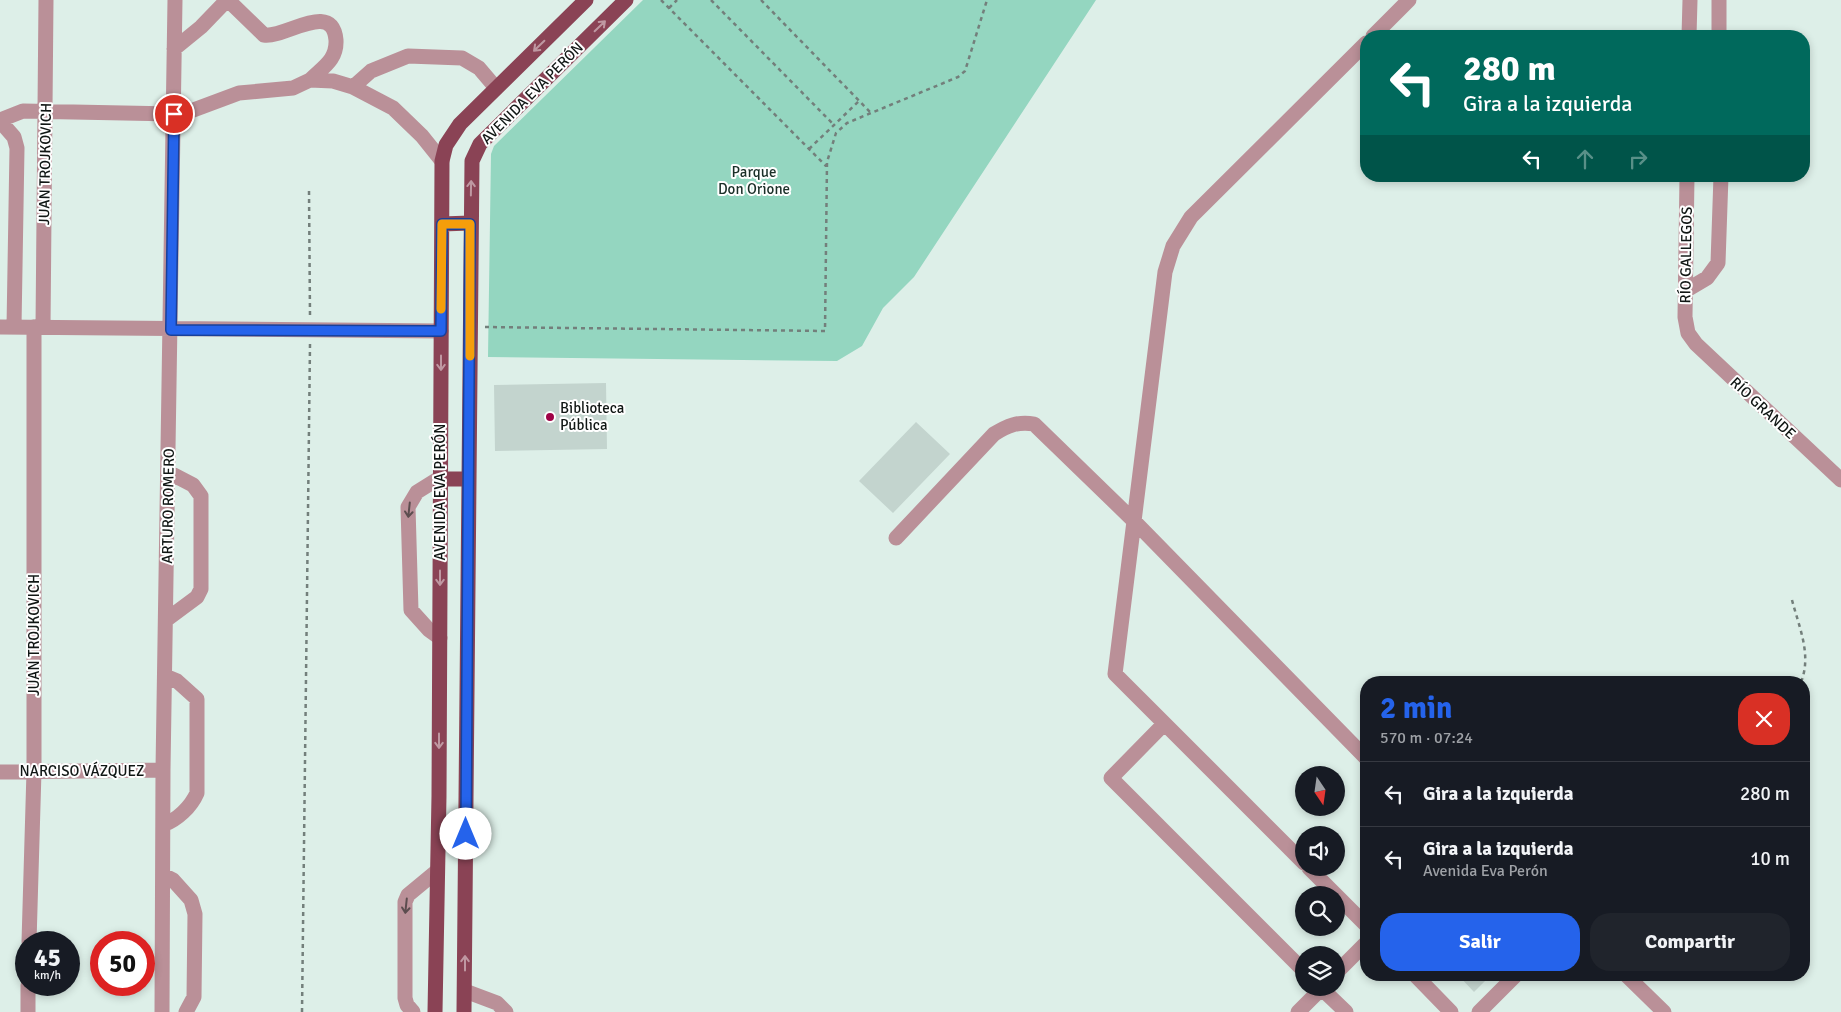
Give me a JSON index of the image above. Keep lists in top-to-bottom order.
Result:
{
  "streets": {
    "main road": ["AVENIDA EVA PERÓN"],
    "street": [
      "JUAN TROJKOVICH",
      "RÍO GALLEGOS",
      "RÍO GRANDE",
      "ARTURO ROMERO",
      "NARCISO VÁZQUEZ"
    ]
  },
  "crossings": [
    ["JUAN TROJKOVICH", "NARCISO VÁZQUEZ"],
    ["RÍO GALLEGOS", "RÍO GRANDE"],
    ["ARTURO ROMERO", "NARCISO VÁZQUEZ"]
  ],
  "parks": ["Parque Don Orione"],
  "places": ["Biblioteca Pública"],
  "north": "bottom",
  "page": {
    "turn": ["280 m", "Gira a la izquierda"],
    "heading": ["2 min", "570 m · 07:24"],
    "list": [
      {
        "name": "Gira a la izquierda",
        "value": "280 m"
      },
      {
        "name": "Gira a la izquierda",
        "note": "Avenida Eva Perón",
        "value": "10 m"
      }
    ],
    "buttons": ["Salir", "Compartir"],
    "speed": "45 km/h",
    "limit": "50"
  }
}
